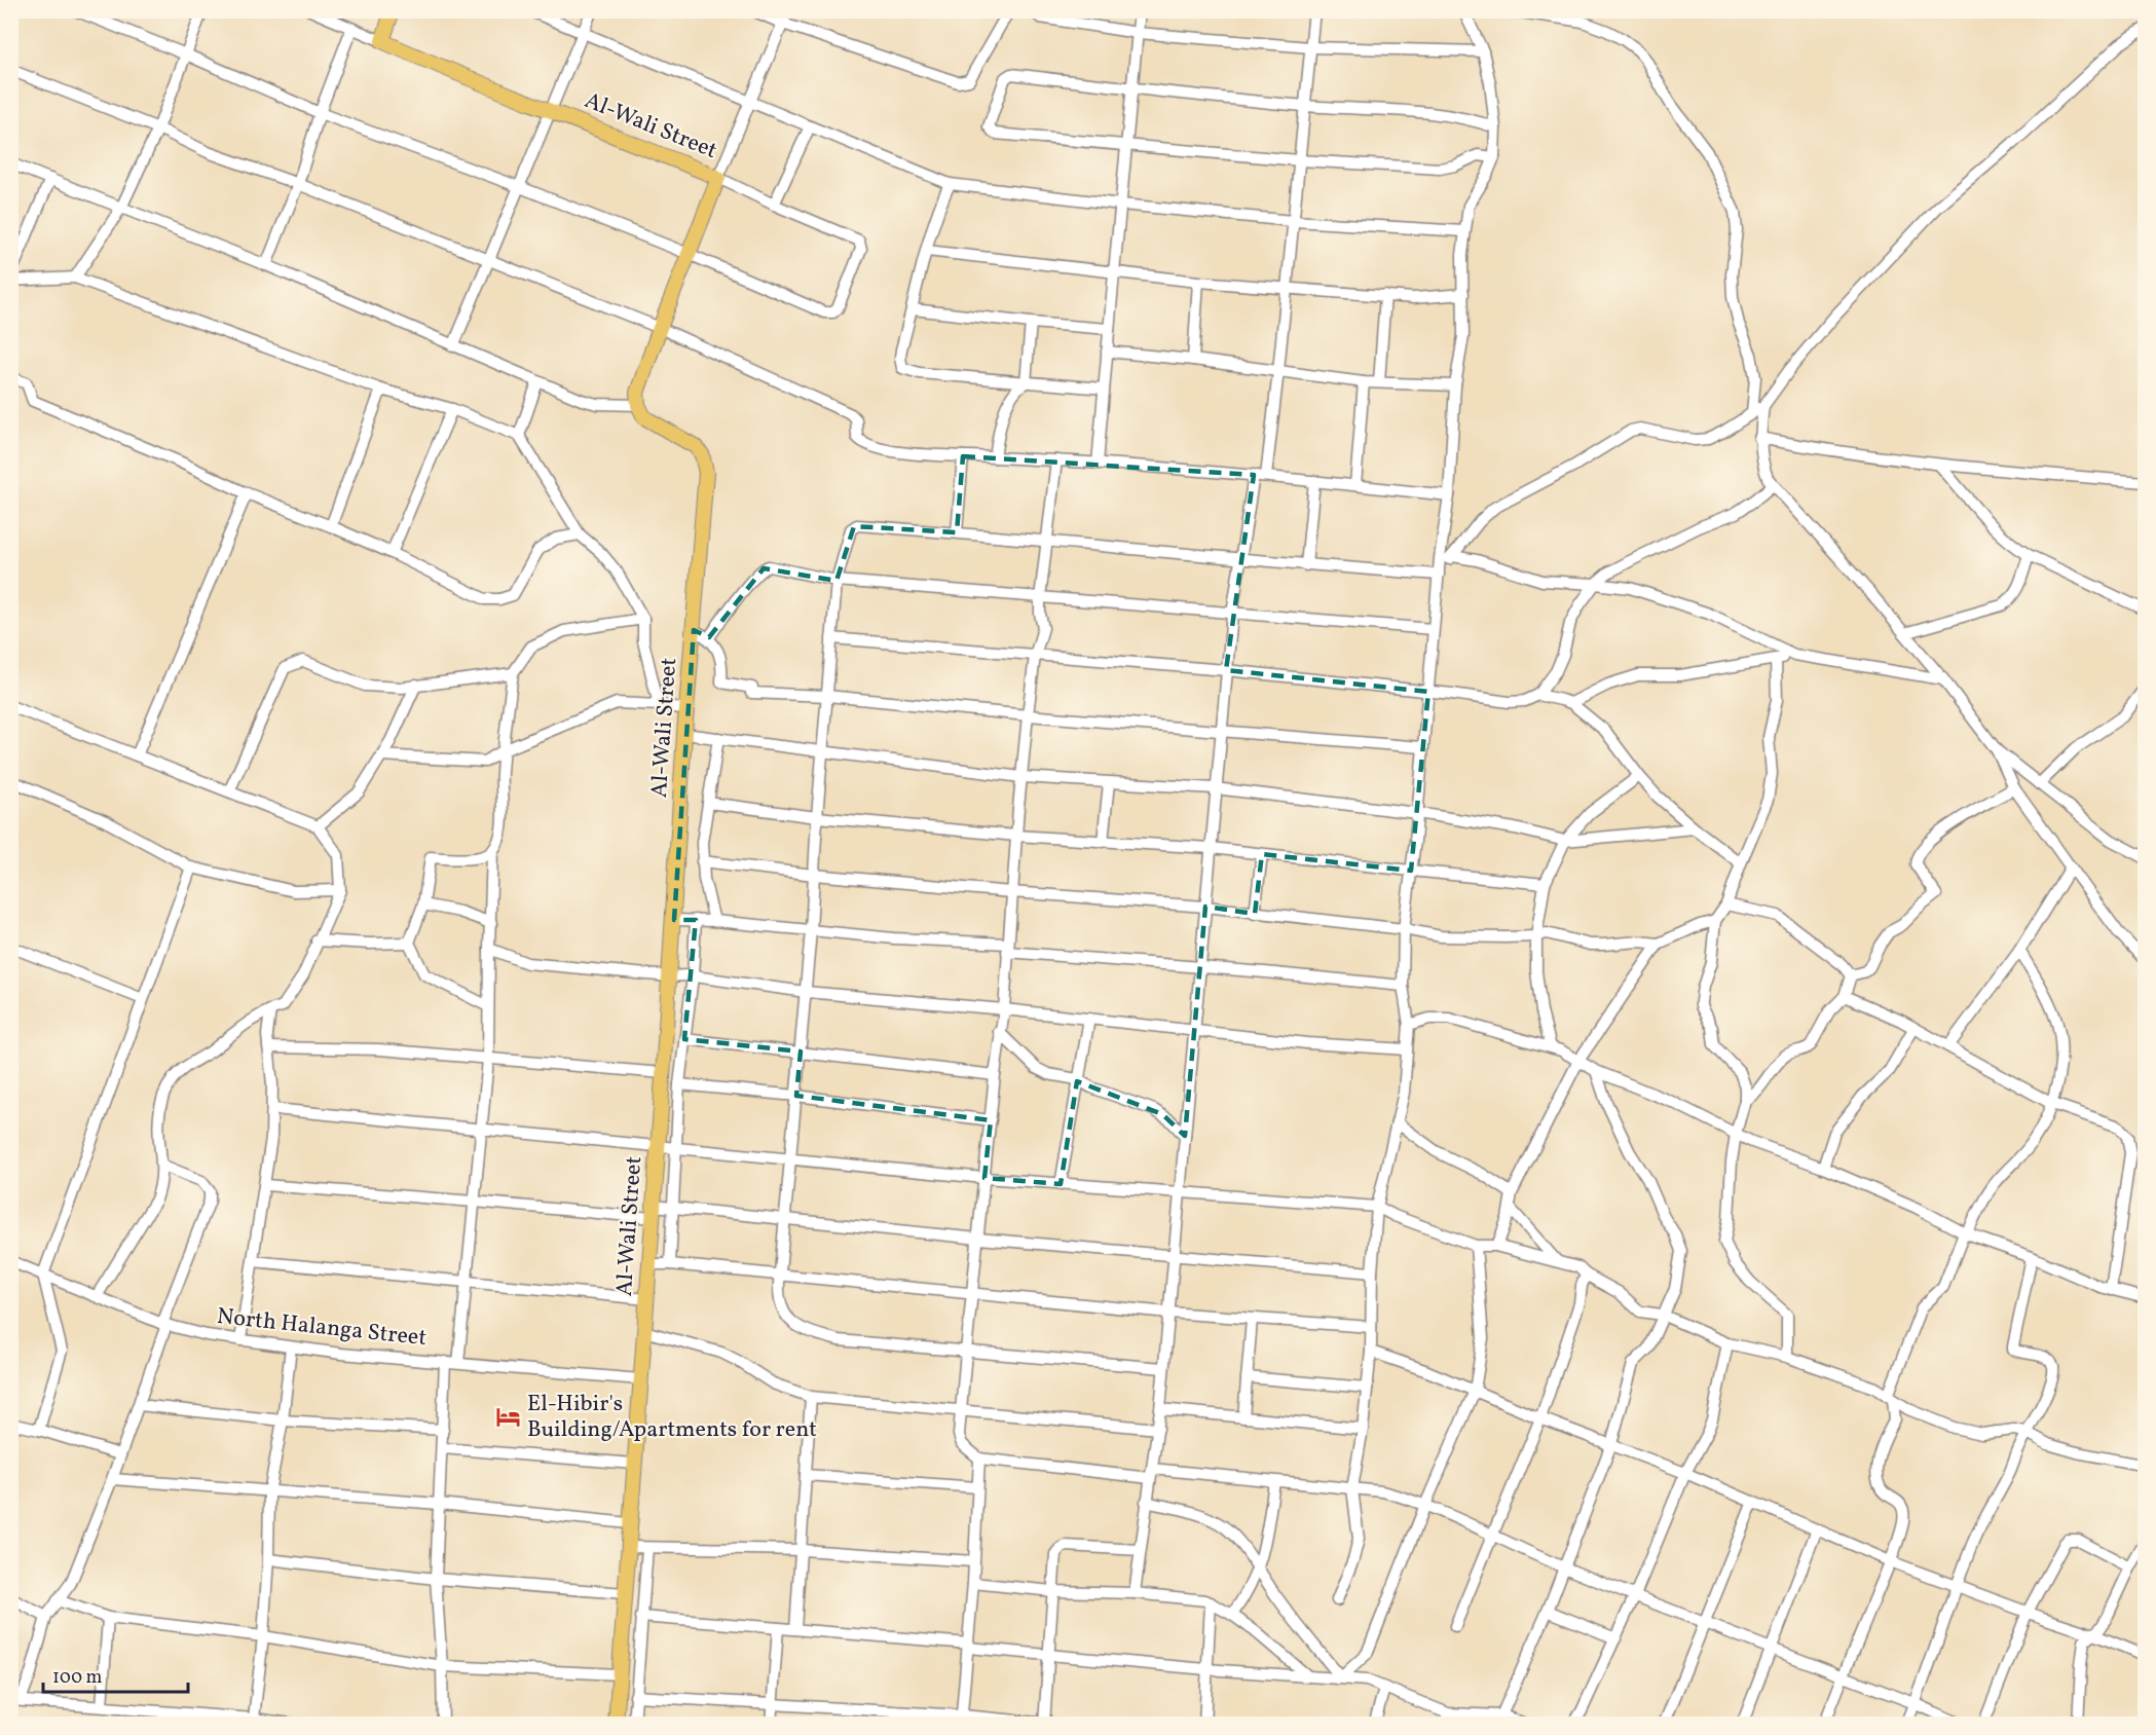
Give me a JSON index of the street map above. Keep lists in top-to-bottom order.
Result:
{
  "streets": {
    "main road": ["Al-Wali Street"],
    "street": ["North Halanga Street"]
  },
  "crossings": [
    ["Al-Wali Street", "North Halanga Street"]
  ],
  "places": {
    "hotel": ["El-Hibir's Building/Apartments for rent"]
  },
  "scale_bar": "100 m"
}
